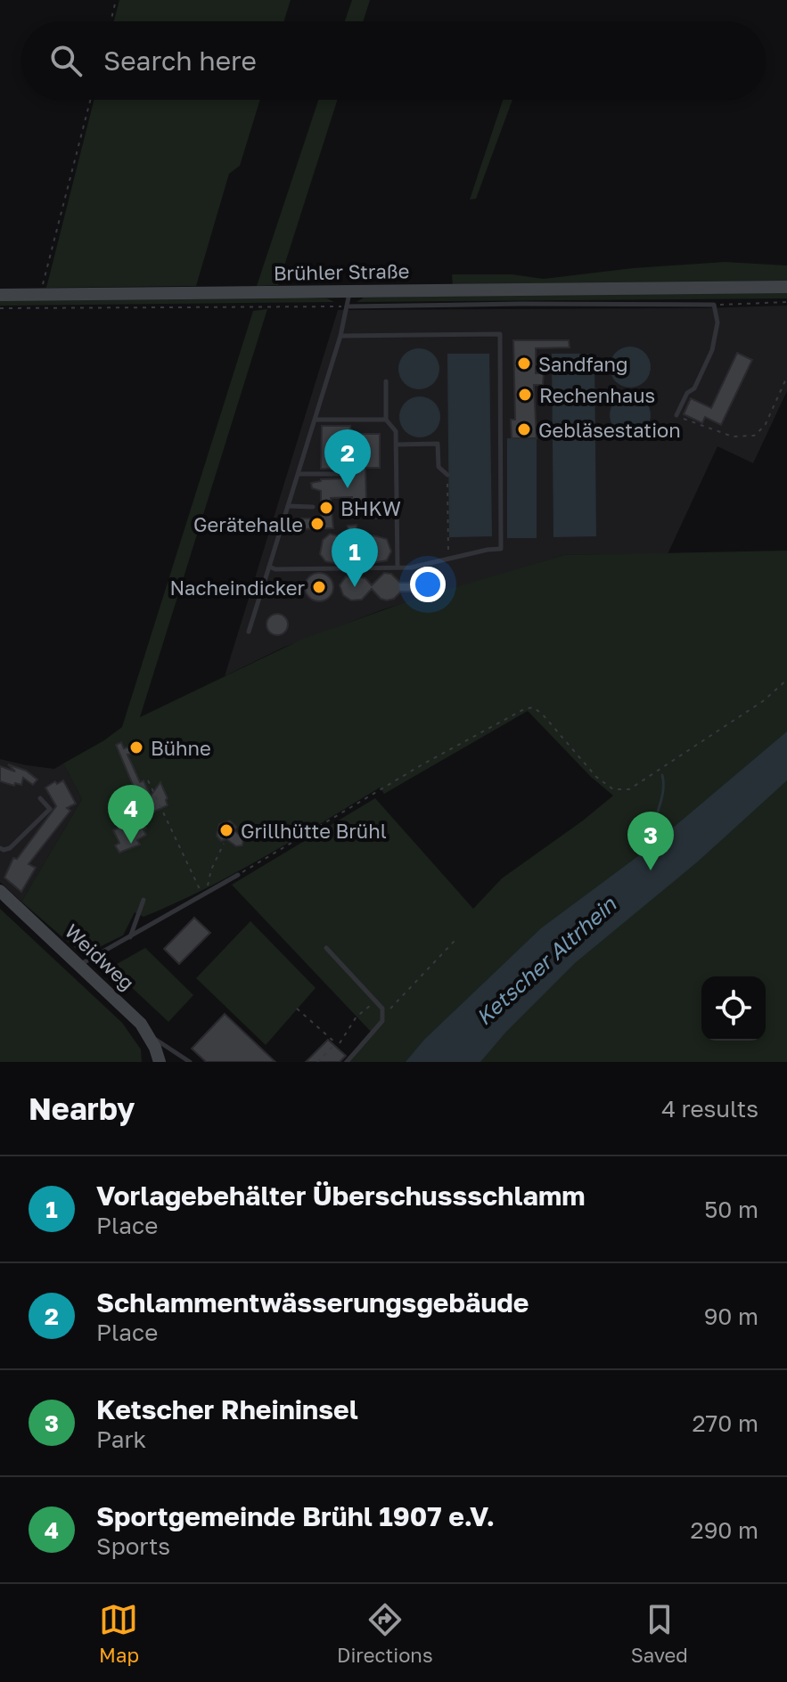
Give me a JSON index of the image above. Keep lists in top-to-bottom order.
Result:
{
  "streets": {
    "street": ["Brühler Straße", "Weidweg"]
  },
  "water": ["Ketscher Altrhein"],
  "places": [
    "Sandfang",
    "Rechenhaus",
    "Gebläsestation",
    "BHKW",
    "Gerätehalle",
    "Nacheindicker",
    "Bühne",
    "Grillhütte Brühl"
  ],
  "page": {
    "search": "Search here",
    "pins": [
      "2",
      "1",
      "4",
      "3"
    ],
    "heading": ["Nearby", "4 results"],
    "list": [
      {
        "mark": "1",
        "name": "Vorlagebehälter Überschussschlamm",
        "note": "Place",
        "value": "50 m"
      },
      {
        "mark": "2",
        "name": "Schlammentwässerungsgebäude",
        "note": "Place",
        "value": "90 m"
      },
      {
        "mark": "3",
        "name": "Ketscher Rheininsel",
        "note": "Park",
        "value": "270 m"
      },
      {
        "mark": "4",
        "name": "Sportgemeinde Brühl 1907 e.V.",
        "note": "Sports",
        "value": "290 m"
      }
    ],
    "nav": ["Map", "Directions", "Saved"]
  }
}
